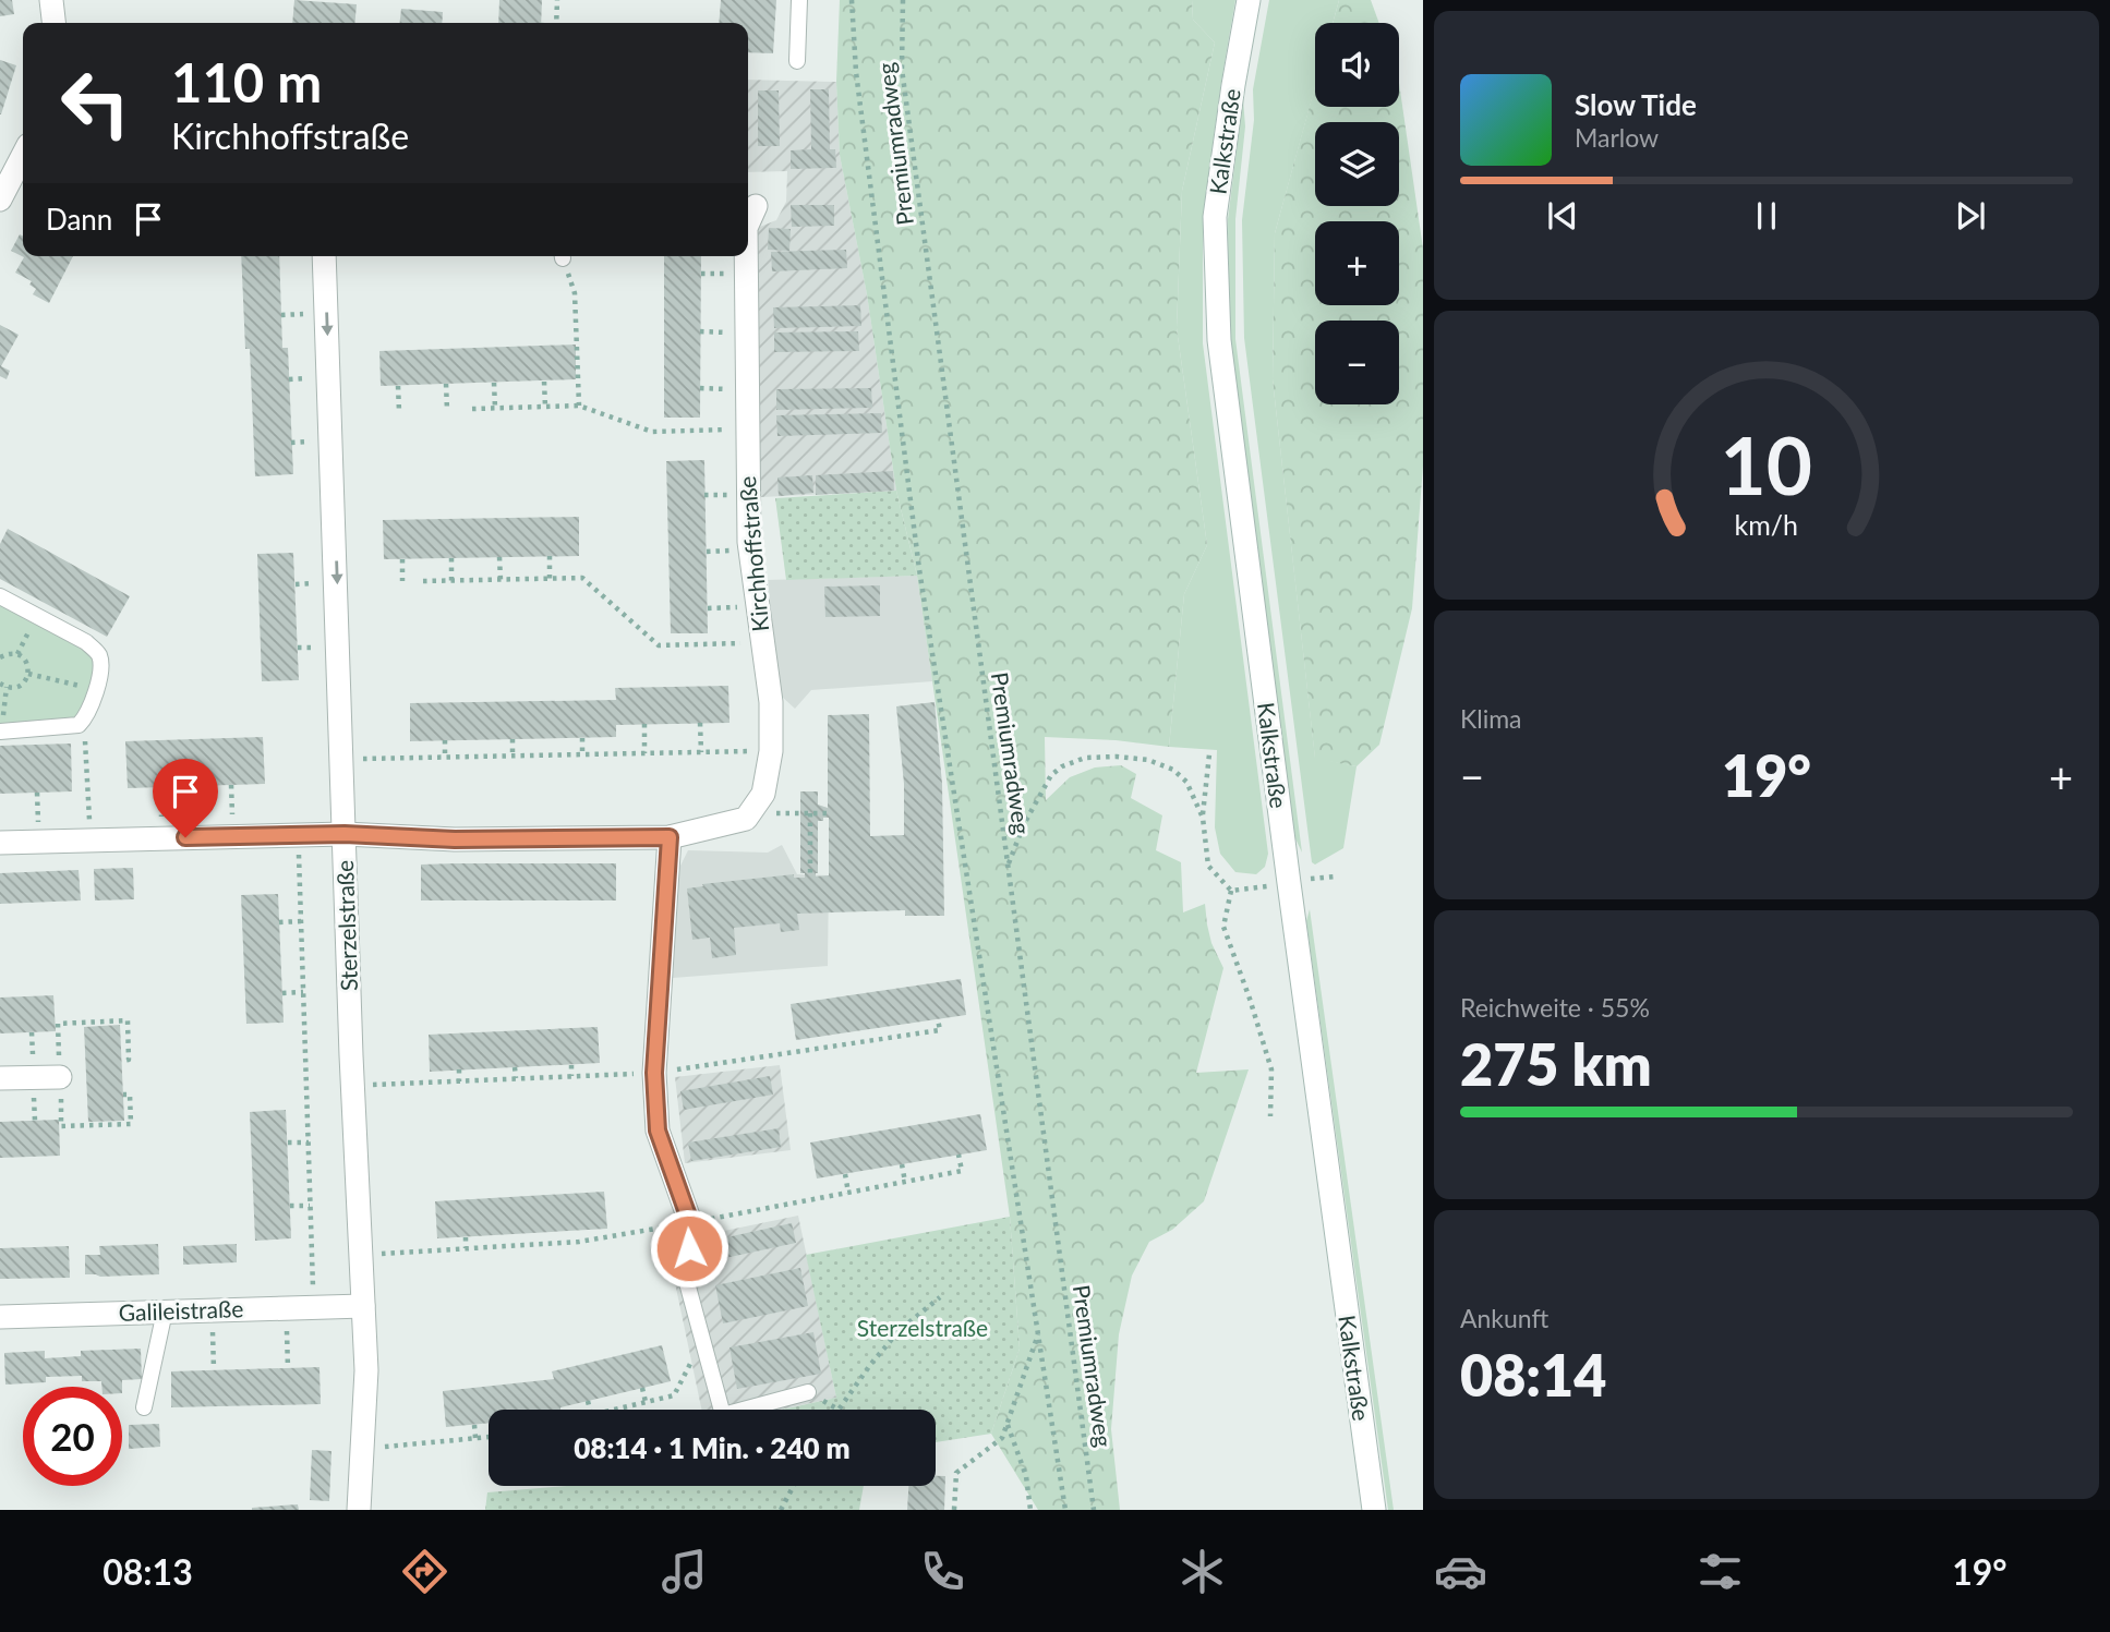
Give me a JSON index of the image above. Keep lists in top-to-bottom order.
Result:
{
  "streets": {
    "street": [
      "Kalkstraße",
      "Kirchhoffstraße",
      "Sterzelstraße",
      "Galileistraße"
    ],
    "path": ["Premiumradweg"]
  },
  "crossings": [
    ["Sterzelstraße", "Galileistraße"]
  ],
  "one_way": ["Sterzelstraße"],
  "parks": ["Sterzelstraße"],
  "page": {
    "map_buttons": ["+", "−"],
    "turn": ["110 m", "Kirchhoffstraße"],
    "song": ["Slow Tide", "Marlow"],
    "then": "Dann",
    "tile": [
      "Klima",
      ["Reichweite · 55%", "275 km"],
      ["Ankunft", "08:14"]
    ],
    "heat": ["−", "19°", "+"],
    "limit": "20",
    "trip": "08:14 · 1 Min. · 240 m",
    "tabs": ["08:13", "19°"],
    "gauge": ["10", "km/h"]
  }
}
